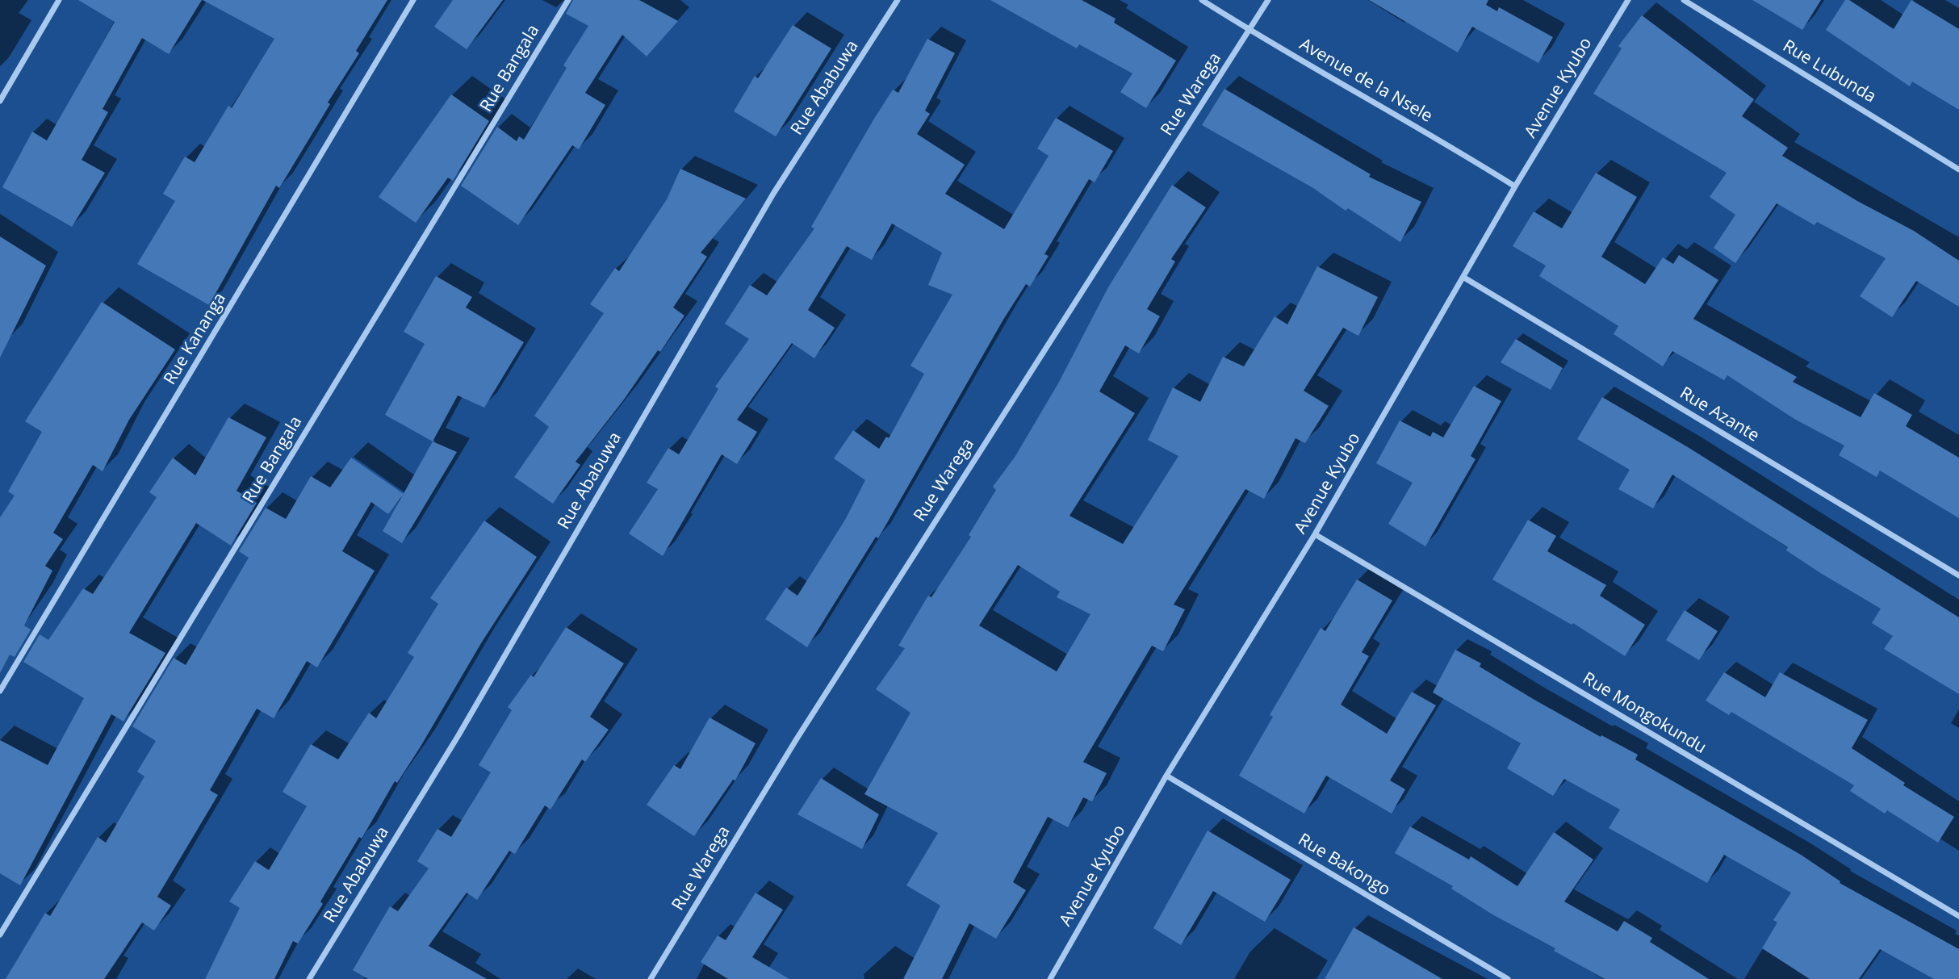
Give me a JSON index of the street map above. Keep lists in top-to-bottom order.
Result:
{
  "streets": {
    "street": [
      "Rue Bangala",
      "Rue Lubunda",
      "Avenue de la Nsele",
      "Rue Ababuwa",
      "Avenue Kyubo",
      "Rue Warega",
      "Rue Kananga",
      "Rue Azante",
      "Rue Mongokundu",
      "Rue Bakongo"
    ]
  },
  "crossings": [
    ["Avenue de la Nsele", "Avenue Kyubo"],
    ["Avenue de la Nsele", "Rue Warega"],
    ["Avenue Kyubo", "Rue Azante"],
    ["Avenue Kyubo", "Rue Mongokundu"],
    ["Avenue Kyubo", "Rue Bakongo"]
  ]
}
